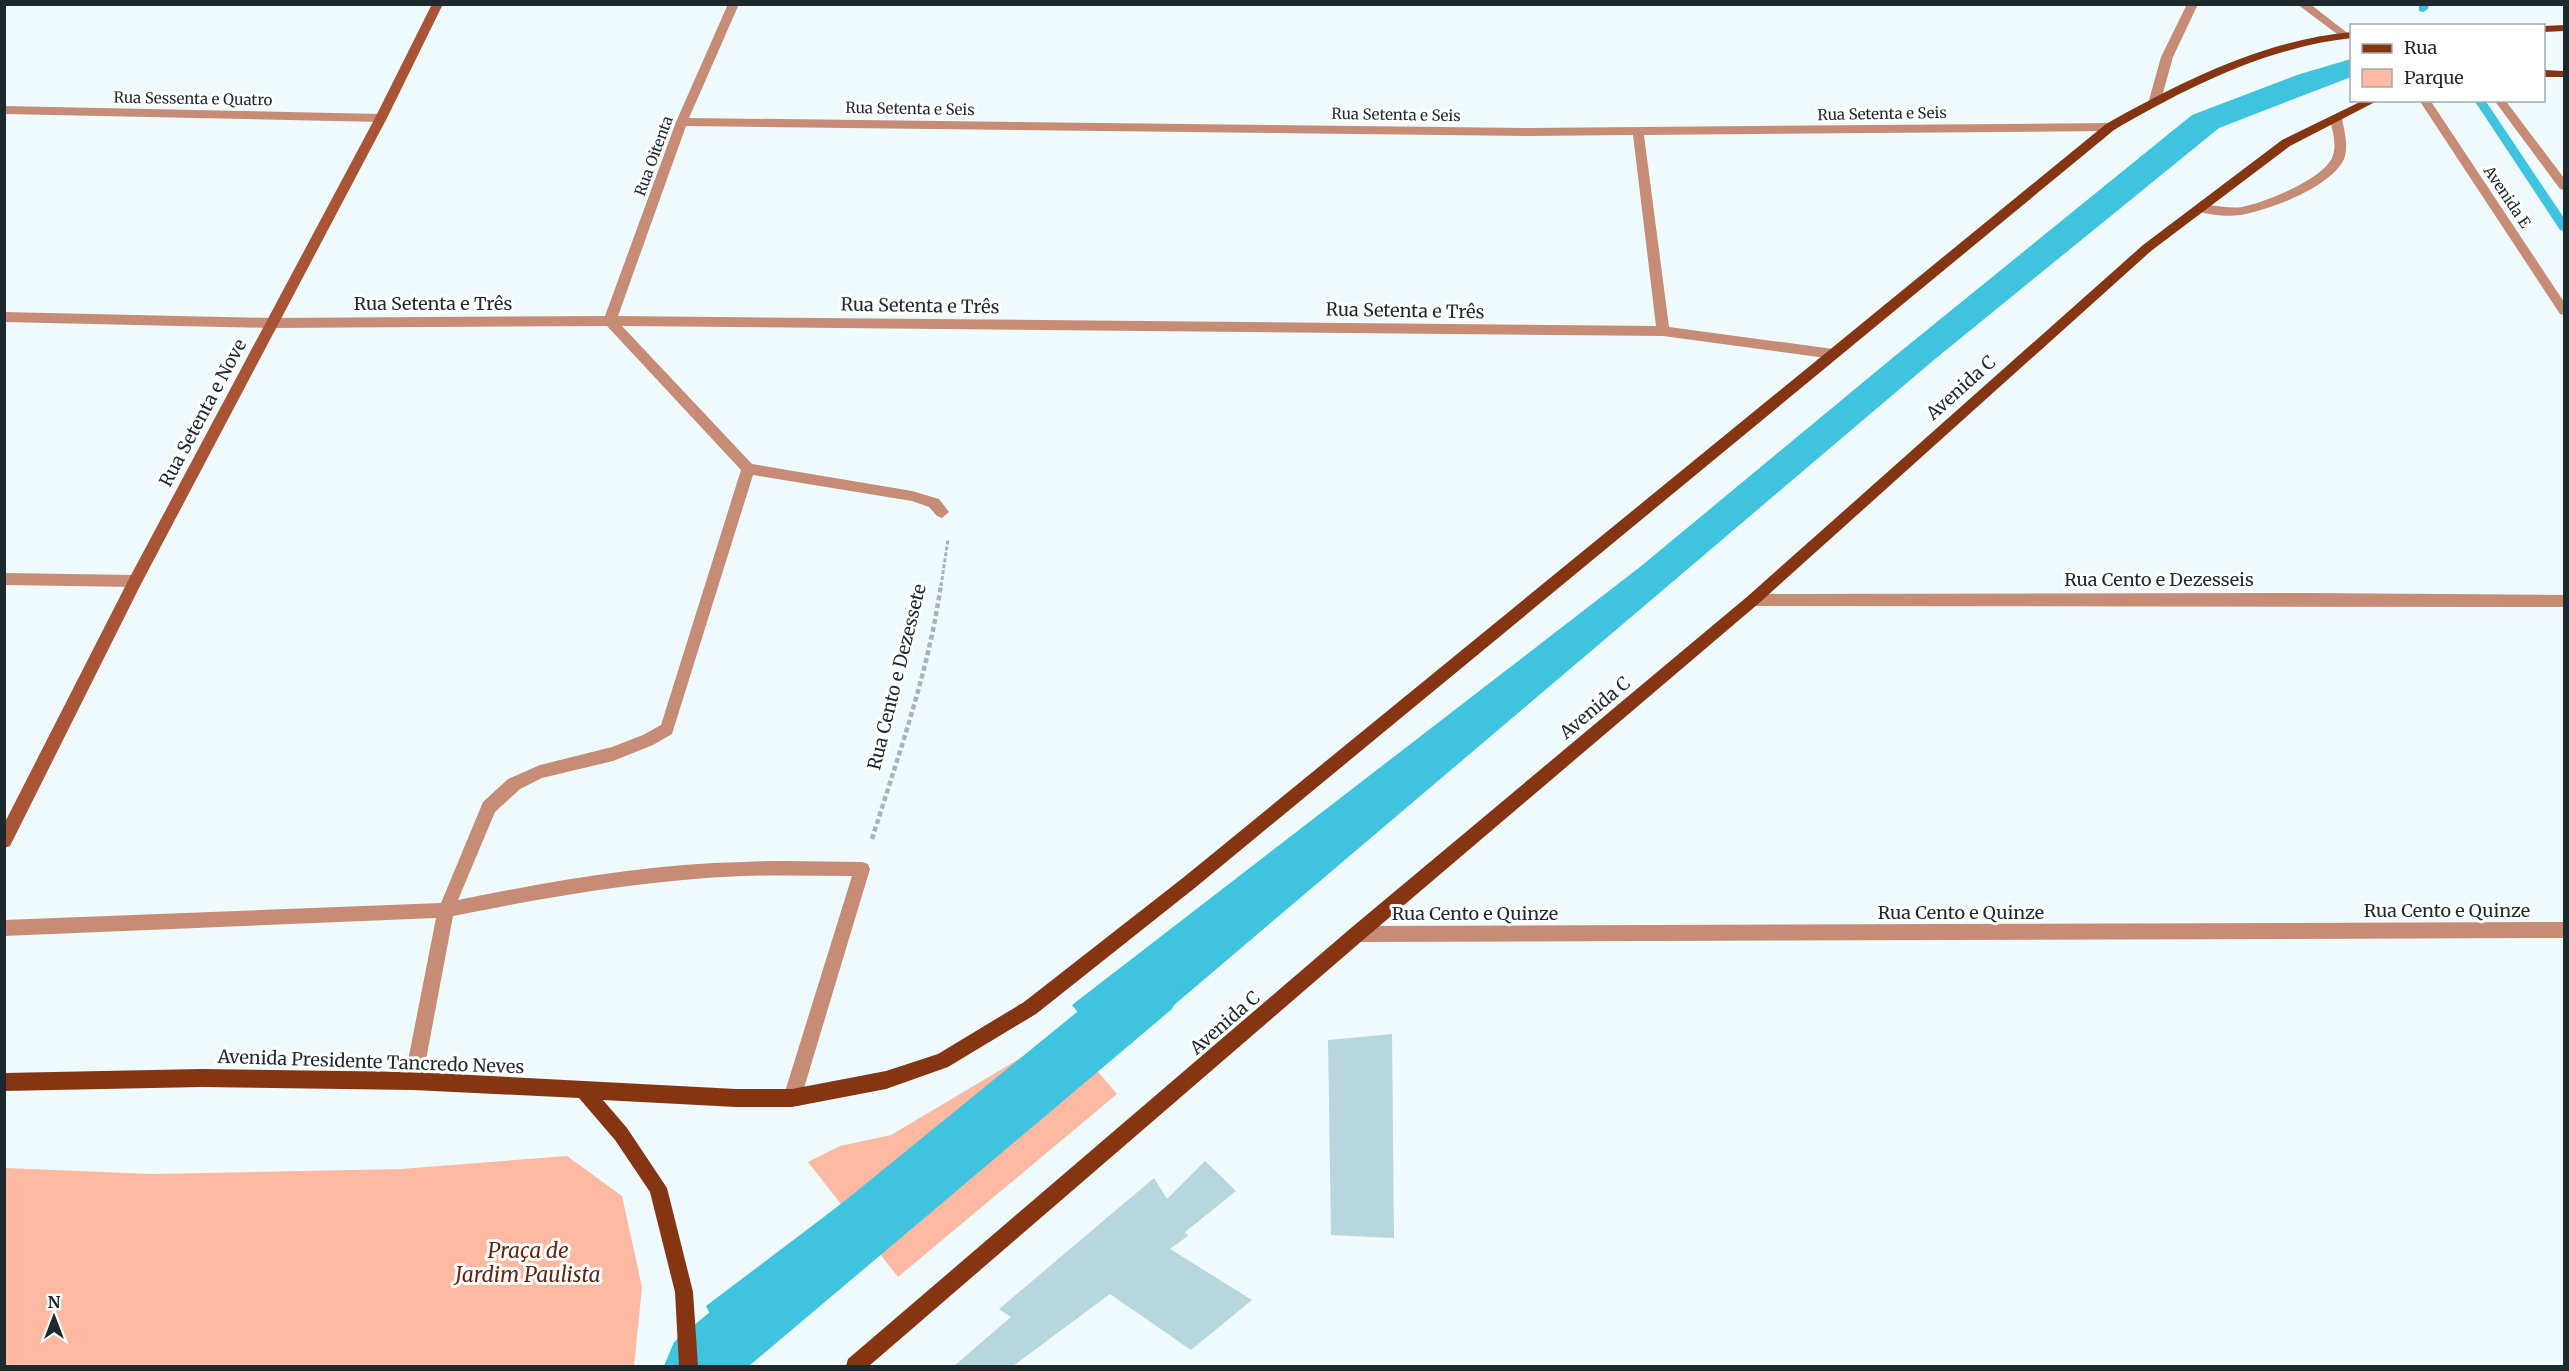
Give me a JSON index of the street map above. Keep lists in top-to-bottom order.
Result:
{
  "streets": {
    "main road": ["Avenida C", "Avenida Presidente Tancredo Neves"],
    "street": [
      "Rua Sessenta e Quatro",
      "Rua Setenta e Seis",
      "Rua Oitenta",
      "Avenida E",
      "Rua Setenta e Três",
      "Rua Setenta e Nove",
      "Rua Cento e Dezesseis",
      "Rua Cento e Quinze"
    ],
    "path": ["Rua Cento e Dezessete"]
  },
  "crossings": [
    ["Rua Sessenta e Quatro", "Rua Setenta e Nove"],
    ["Rua Setenta e Seis", "Rua Oitenta"],
    ["Rua Oitenta", "Rua Setenta e Três"],
    ["Rua Setenta e Três", "Rua Setenta e Nove"],
    ["Avenida C", "Rua Cento e Dezesseis"],
    ["Avenida C", "Rua Cento e Quinze"]
  ],
  "parks": ["Praça de Jardim Paulista"],
  "legend": ["Rua", "Parque"],
  "north": "top"
}
